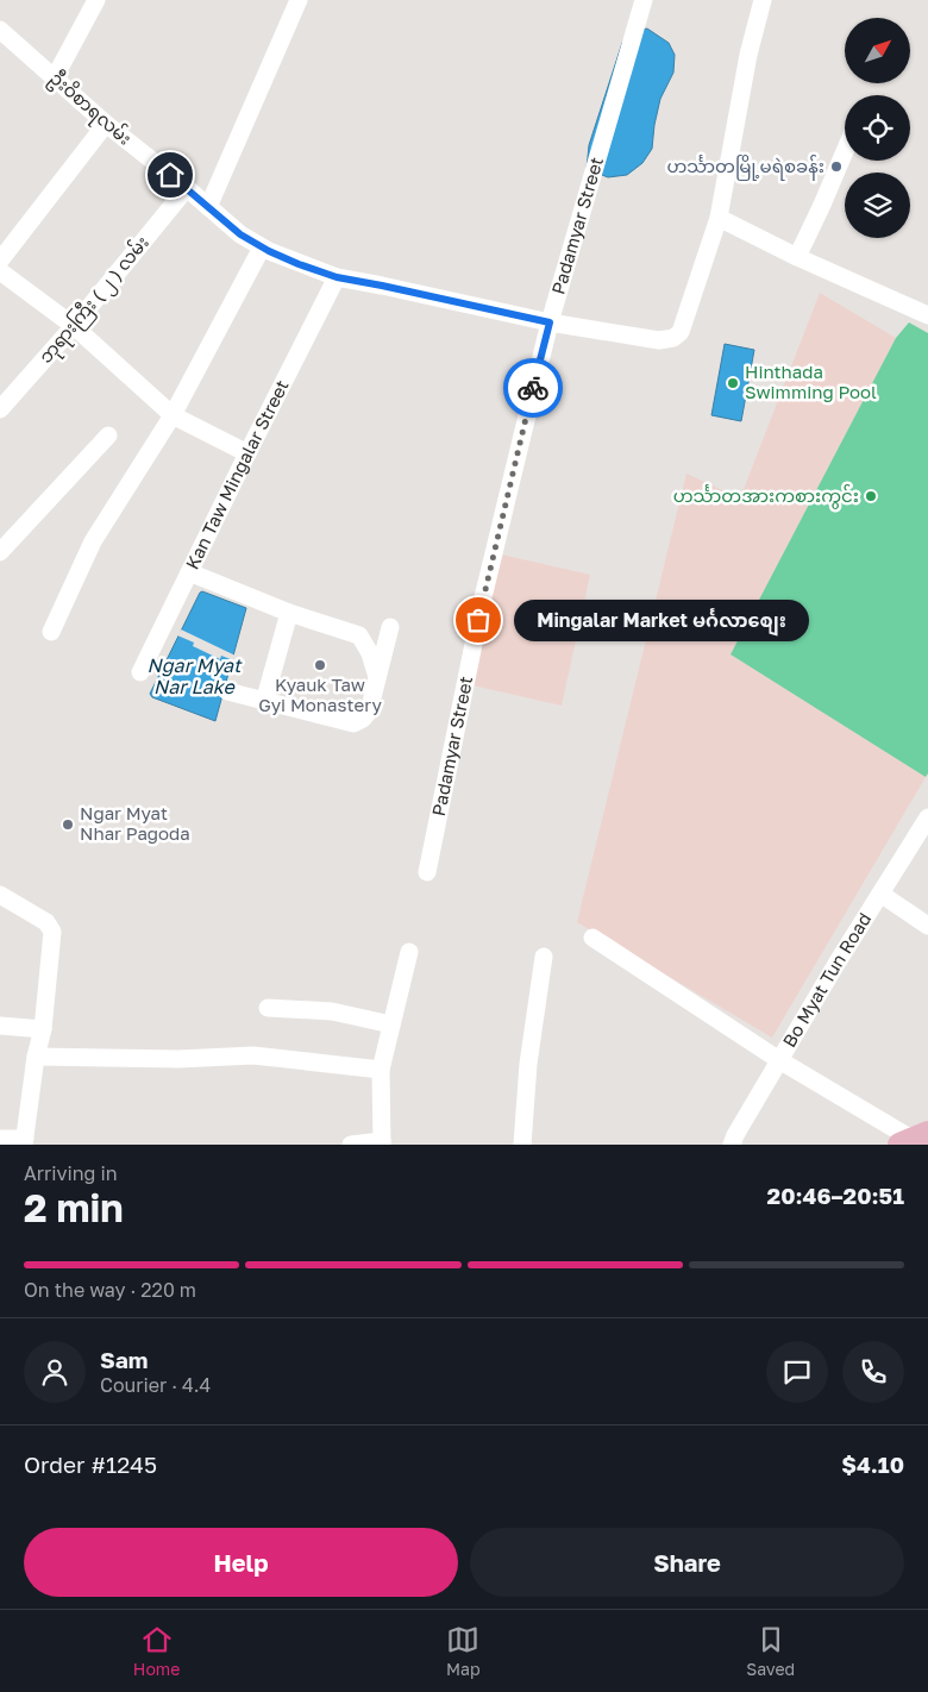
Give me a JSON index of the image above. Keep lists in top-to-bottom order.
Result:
{
  "streets": {
    "street": [
      "ဦးဝိစာရလမ်း",
      "Padamyar Street",
      "ဘုရားကြီး ( ၂ ) လမ်း",
      "Kan Taw Mingalar Street",
      "Bo Myat Tun Road"
    ]
  },
  "crossings": [
    ["ဦးဝိစာရလမ်း", "Padamyar Street"],
    ["ဦးဝိစာရလမ်း", "ဘုရားကြီး ( ၂ ) လမ်း"],
    ["ဦးဝိစာရလမ်း", "Kan Taw Mingalar Street"]
  ],
  "water": ["Ngar Myat Nar Lake"],
  "places": [
    "ဟင်္သာတမြို့မရဲစခန်း",
    "Hinthada Swimming Pool",
    "ဟင်္သာတအားကစားကွင်း",
    "Mingalar Market မင်္ဂလာစျေး",
    "Kyauk Taw Gyi Monastery",
    "Ngar Myat Nhar Pagoda"
  ],
  "north": "top right",
  "page": {
    "bubble": "Mingalar Market မင်္ဂလာစျေး",
    "heading": ["2 min", "Arriving in", "20:46–20:51"],
    "panel": [
      "Sam",
      "Courier · 4.4",
      "Order #1245",
      "$4.10"
    ],
    "bar": "On the way · 220 m",
    "buttons": ["Help", "Share"],
    "tabs": ["Home", "Map", "Saved"]
  }
}
